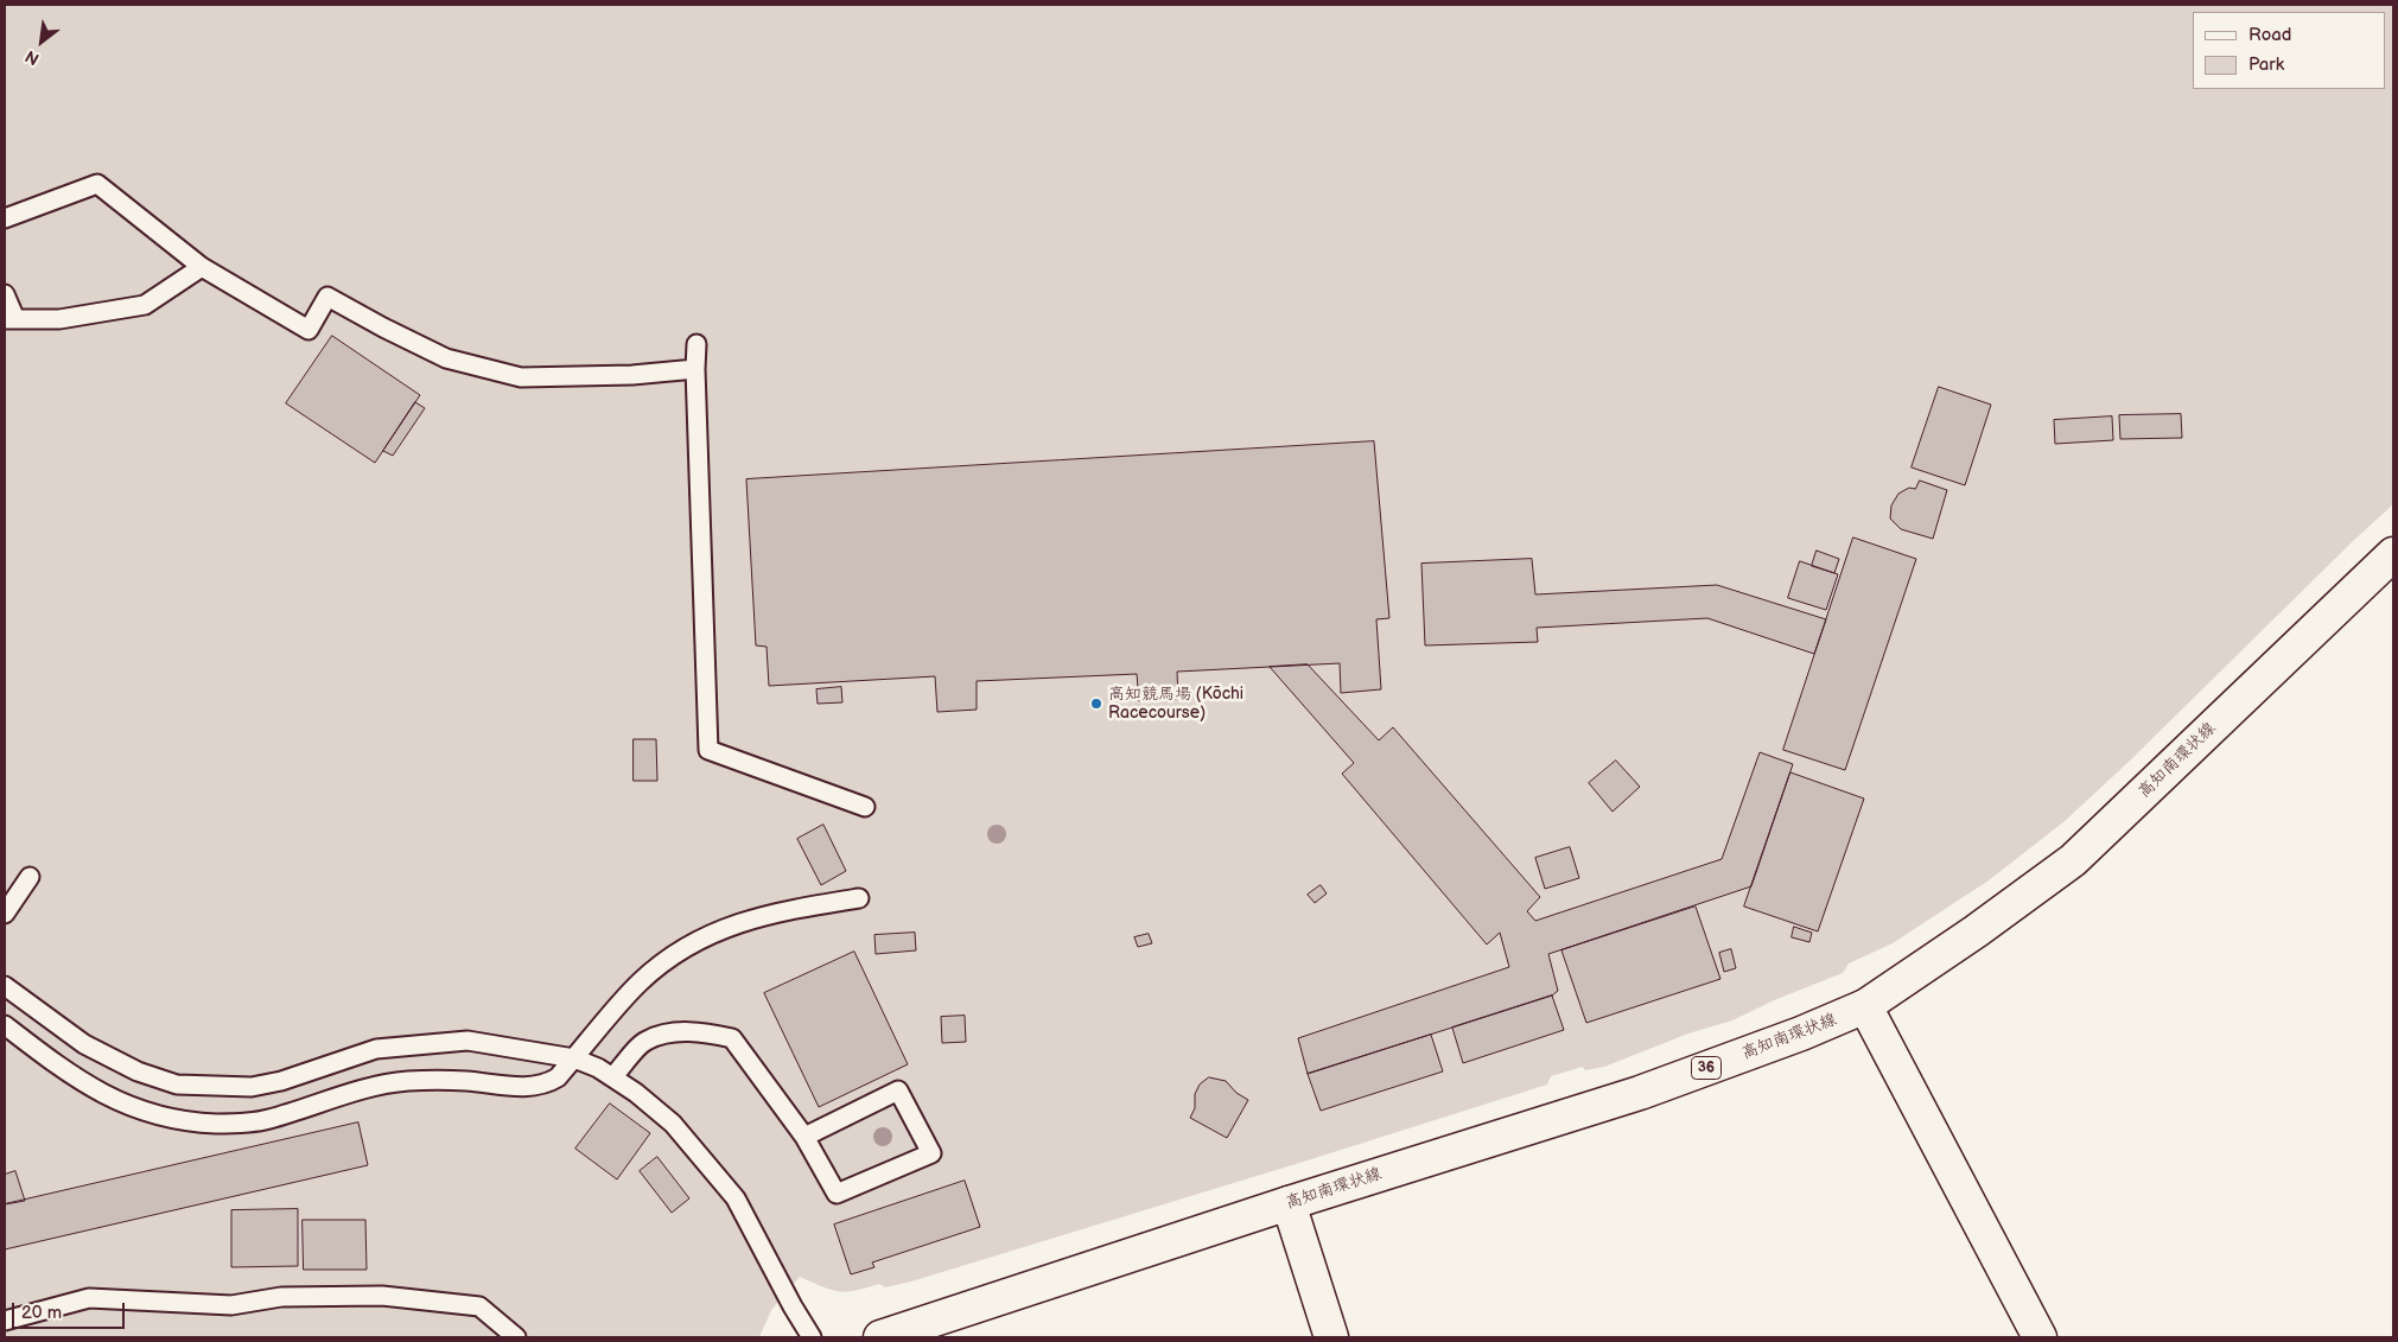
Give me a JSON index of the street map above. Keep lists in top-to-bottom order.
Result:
{
  "streets": {
    "main road": ["高知南環状線", "36"]
  },
  "places": ["高知競馬場 (Kōchi Racecourse)"],
  "legend": ["Road", "Park"],
  "scale_bar": "20 m",
  "north": "bottom left"
}
